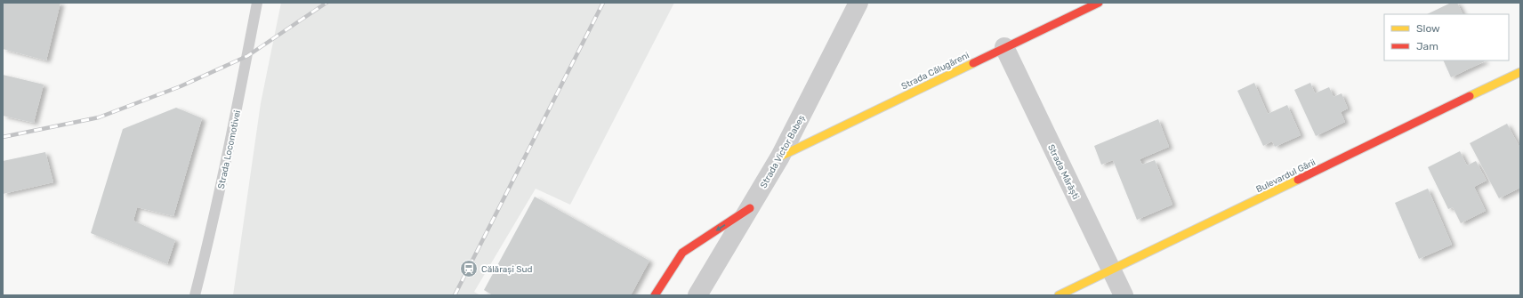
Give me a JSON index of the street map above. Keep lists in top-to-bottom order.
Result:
{
  "streets": {
    "street": [
      "Strada Călugăreni",
      "Strada Victor Babeș",
      "Strada Mărăști",
      "Bulevardul Gării"
    ],
    "lane": ["Strada Locomotivei"]
  },
  "crossings": [
    ["Strada Călugăreni", "Strada Victor Babeș"],
    ["Strada Călugăreni", "Strada Mărăști"],
    ["Strada Mărăști", "Bulevardul Gării"]
  ],
  "places": {
    "station": ["Călărași Sud"]
  },
  "legend": ["Slow", "Jam"]
}
